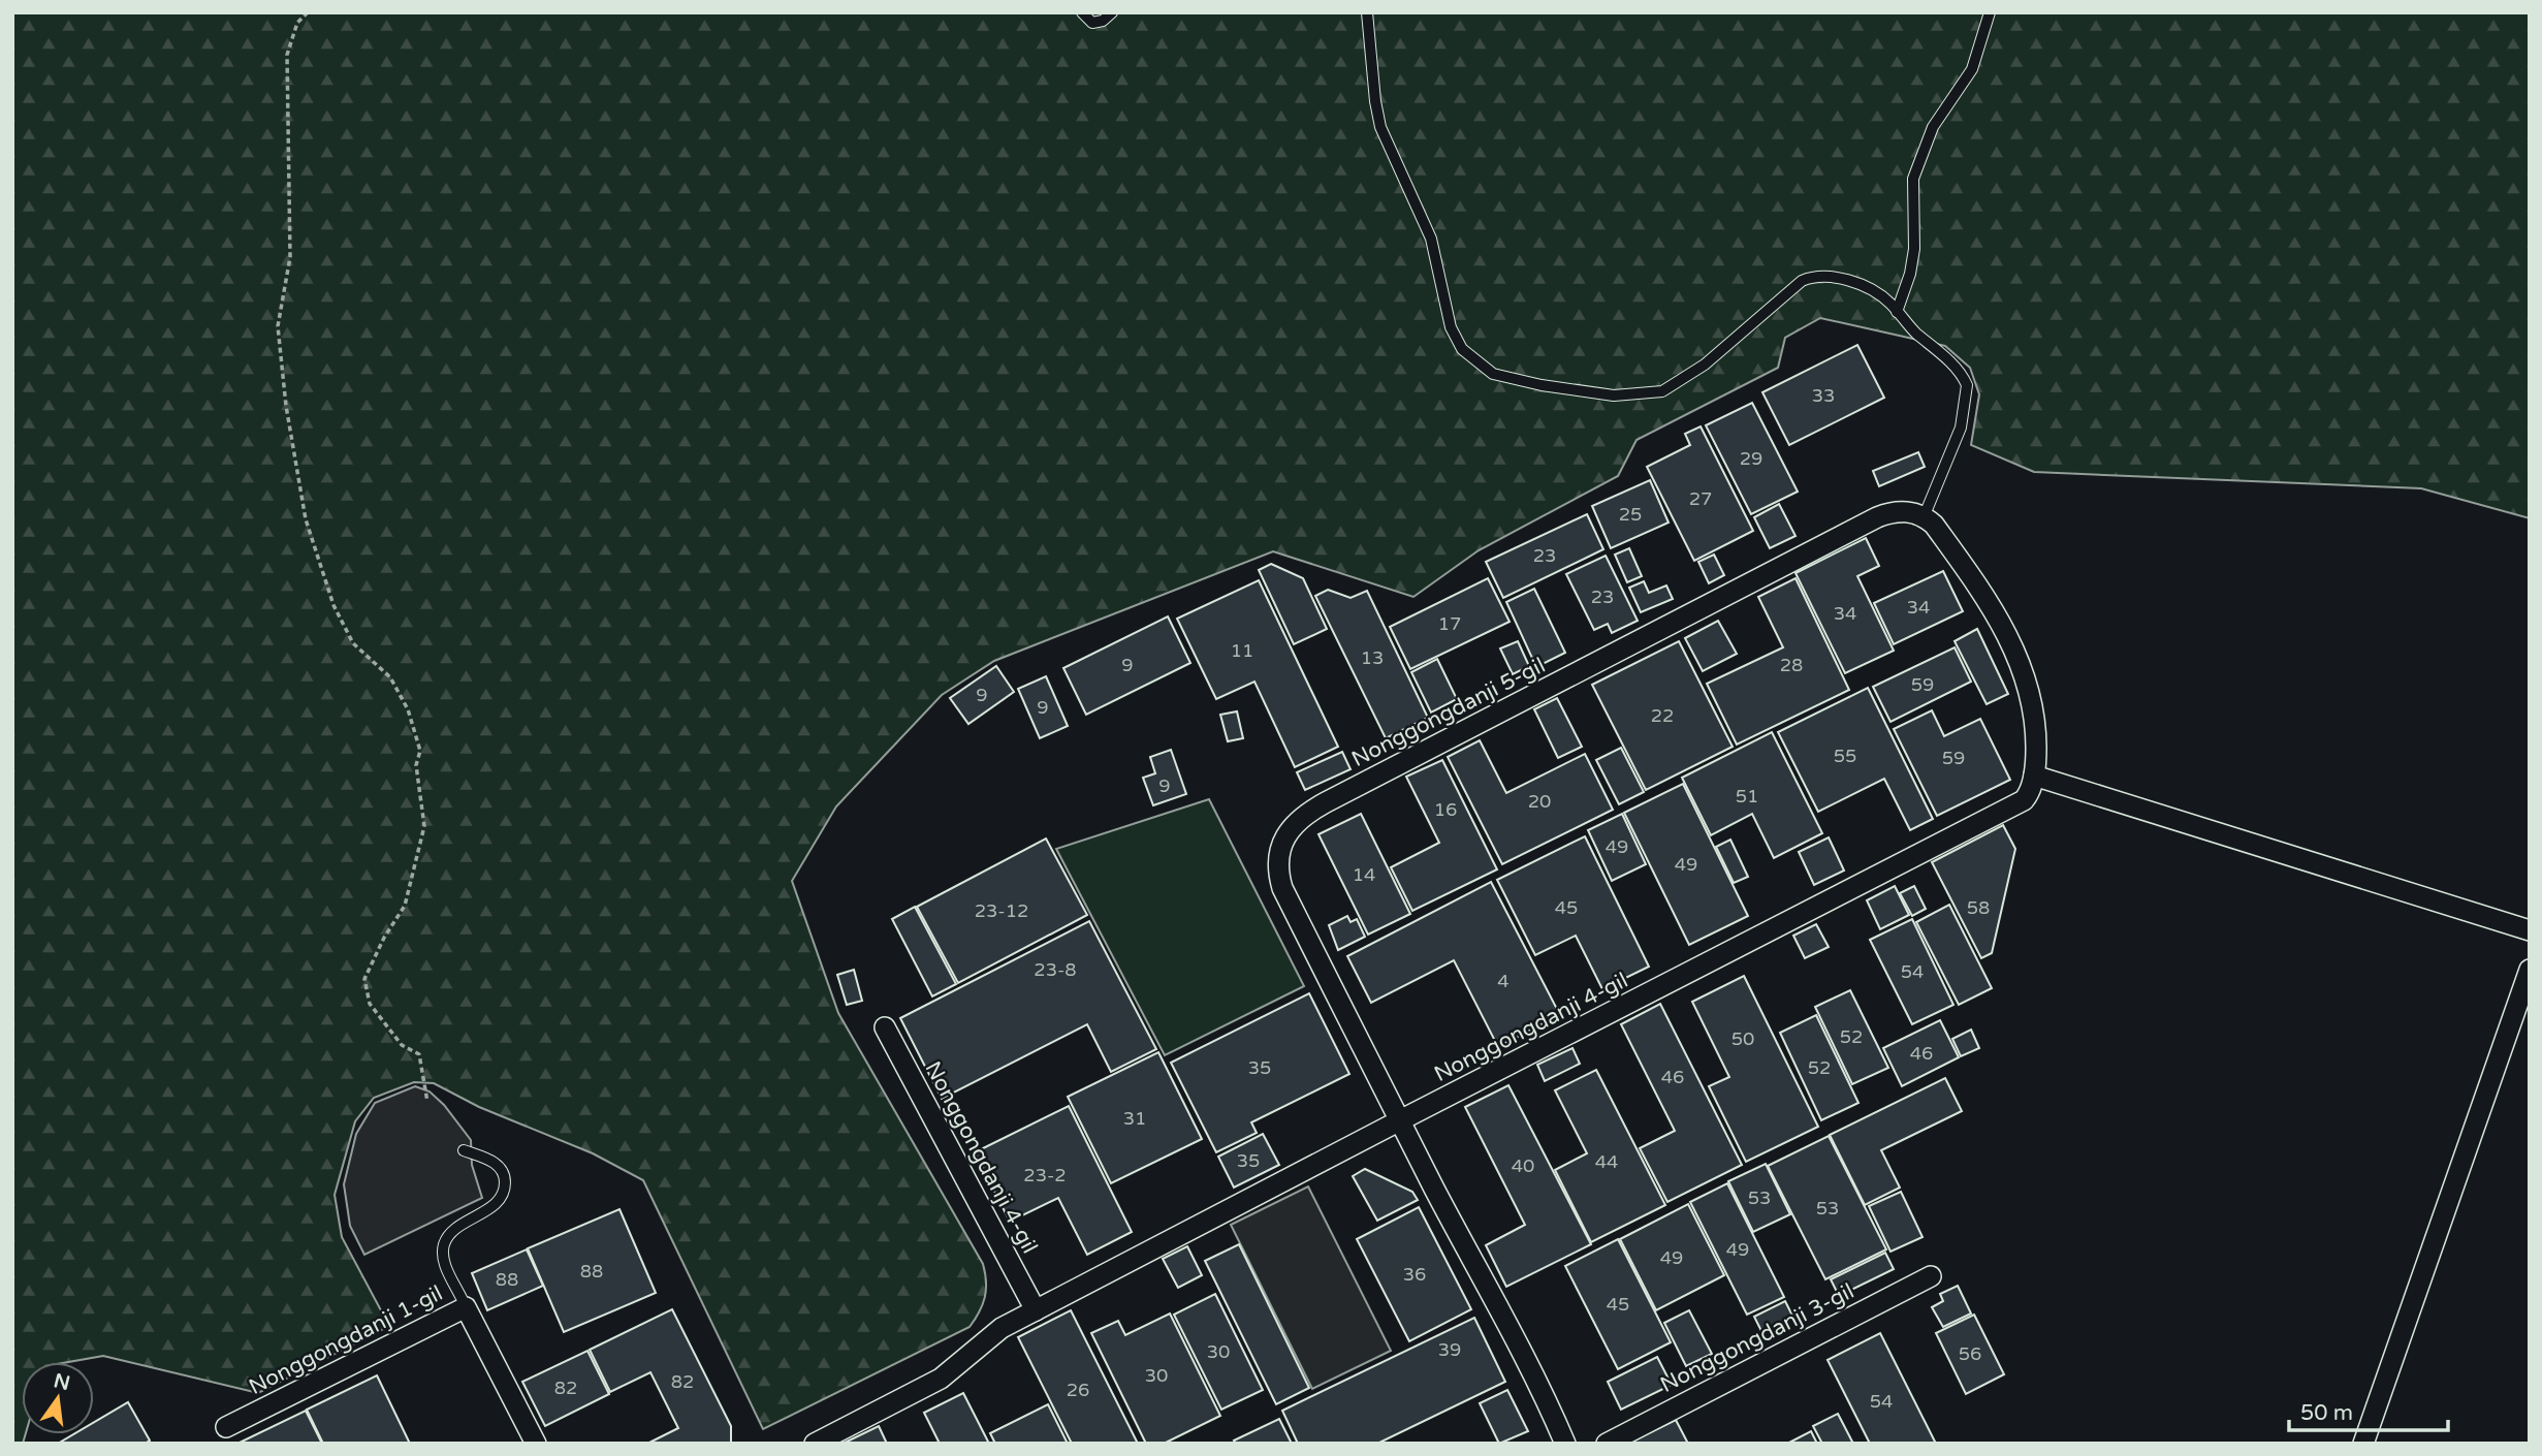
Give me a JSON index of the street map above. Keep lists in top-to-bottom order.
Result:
{
  "streets": {
    "street": [
      "Nonggongdanji 5-gil",
      "Nonggongdanji 4-gil",
      "Nonggongdanji 3-gil",
      "Nonggongdanji 1-gil"
    ]
  },
  "crossings": [
    ["Nonggongdanji 5-gil", "Nonggongdanji 4-gil"]
  ],
  "house_numbers": [
    "33",
    "29",
    "27",
    "25",
    "23",
    "23",
    "34",
    "34",
    "17",
    "11",
    "13",
    "9",
    "28",
    "59",
    "9",
    "9",
    "22",
    "55",
    "59",
    "9",
    "51",
    "20",
    "16",
    "49",
    "49",
    "14",
    "45",
    "58",
    "23-12",
    "23-8",
    "54",
    "4",
    "52",
    "50",
    "46",
    "35",
    "52",
    "46",
    "31",
    "35",
    "44",
    "40",
    "23-2",
    "53",
    "53",
    "49",
    "49",
    "88",
    "36",
    "88",
    "45",
    "39",
    "30",
    "56",
    "30",
    "82",
    "82",
    "26",
    "54"
  ],
  "scale_bar": "50 m",
  "north": "top"
}
